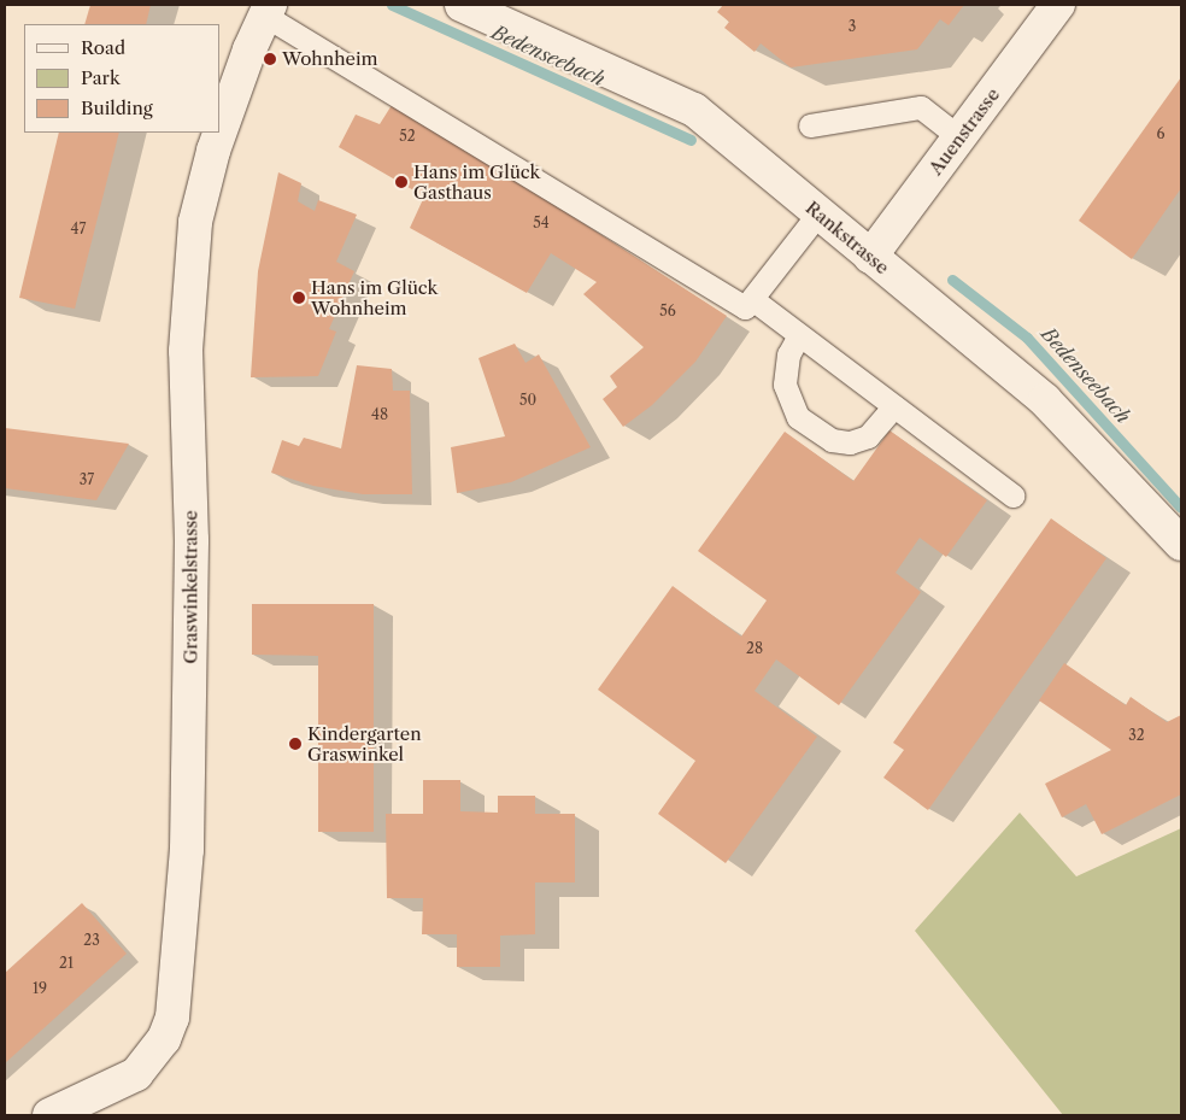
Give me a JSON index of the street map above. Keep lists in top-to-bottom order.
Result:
{
  "streets": {
    "street": ["Auenstrasse", "Rankstrasse", "Graswinkelstrasse"]
  },
  "crossings": [
    ["Auenstrasse", "Rankstrasse"]
  ],
  "water": ["Bedenseebach"],
  "places": [
    "Wohnheim",
    "Hans im Glück Gasthaus",
    "Hans im Glück Wohnheim",
    "Kindergarten Graswinkel"
  ],
  "house_numbers": [
    "3",
    "6",
    "52",
    "54",
    "47",
    "56",
    "50",
    "48",
    "37",
    "28",
    "32",
    "23",
    "21",
    "19"
  ],
  "legend": ["Road", "Park", "Building"]
}
